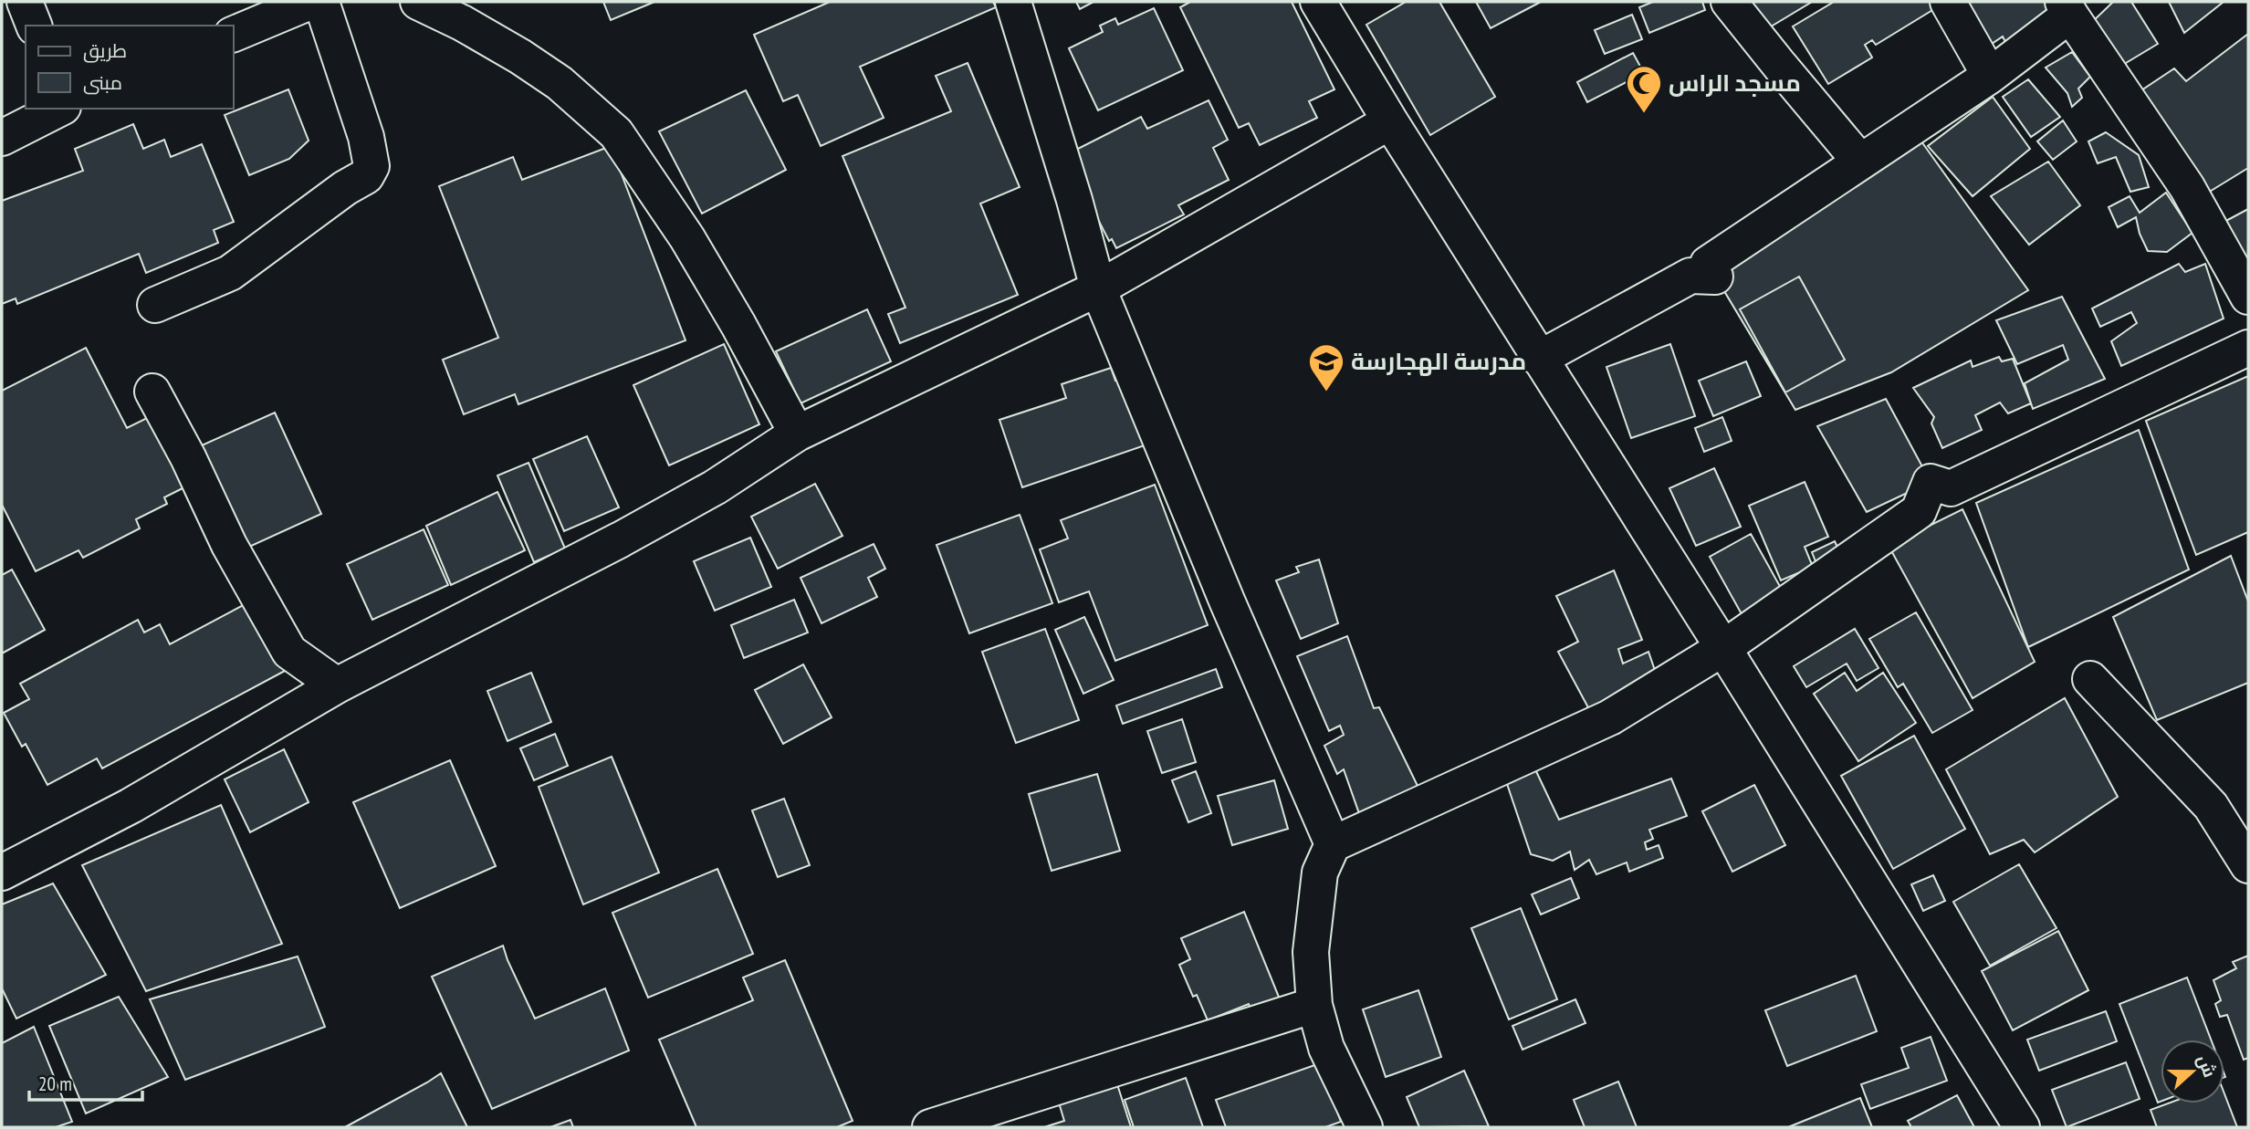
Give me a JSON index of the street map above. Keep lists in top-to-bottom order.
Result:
{
  "places": {
    "mosque": ["مسجد الراس"],
    "school or university": ["مدرسة الهجارسة"]
  },
  "legend": ["طريق", "مبنى"],
  "scale_bar": "20 m",
  "north": "right"
}
